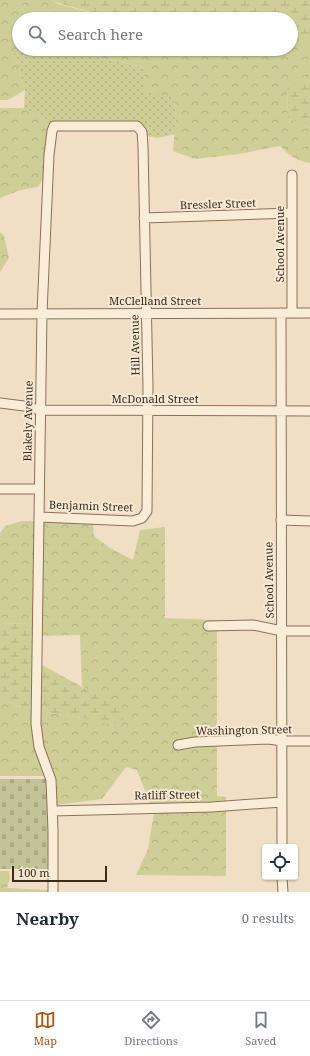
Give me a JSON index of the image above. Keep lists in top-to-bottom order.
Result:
{
  "streets": {
    "street": [
      "Bressler Street",
      "School Avenue",
      "McClelland Street",
      "Hill Avenue",
      "McDonald Street",
      "Blakely Avenue",
      "Benjamin Street",
      "Washington Street",
      "Ratliff Street"
    ]
  },
  "crossings": [
    ["Bressler Street", "School Avenue"],
    ["Bressler Street", "Hill Avenue"],
    ["Bressler Street", "Blakely Avenue"],
    ["School Avenue", "McClelland Street"],
    ["School Avenue", "McDonald Street"],
    ["School Avenue", "Washington Street"],
    ["School Avenue", "Ratliff Street"],
    ["McClelland Street", "Hill Avenue"],
    ["McClelland Street", "Blakely Avenue"],
    ["Hill Avenue", "McDonald Street"],
    ["Hill Avenue", "Blakely Avenue"],
    ["Hill Avenue", "Benjamin Street"],
    ["McDonald Street", "Blakely Avenue"],
    ["Blakely Avenue", "Benjamin Street"],
    ["Blakely Avenue", "Ratliff Street"]
  ],
  "scale_bar": "100 m",
  "page": {
    "search": "Search here",
    "scale": "100 m",
    "heading": ["Nearby", "0 results"],
    "nav": ["Map", "Directions", "Saved"]
  }
}
